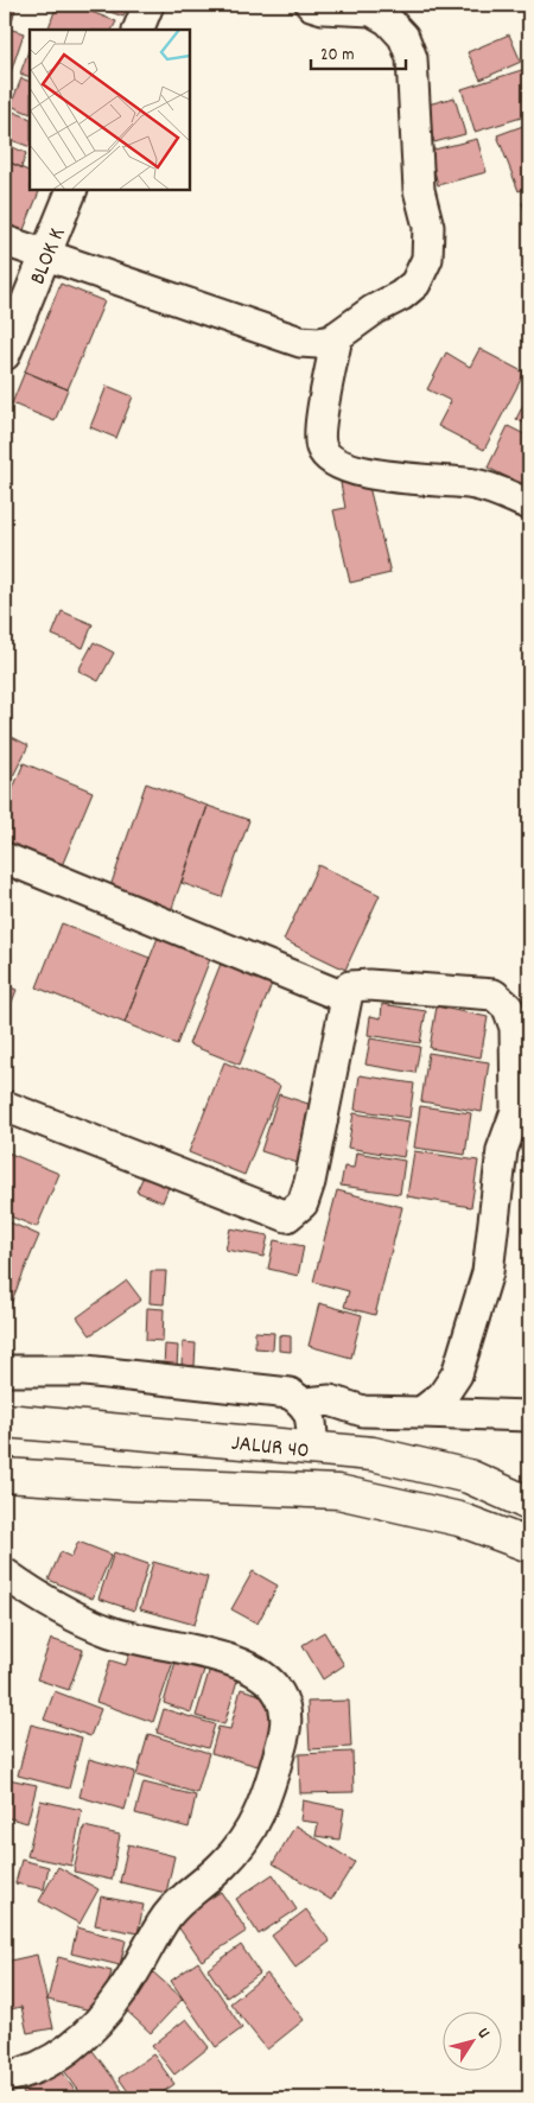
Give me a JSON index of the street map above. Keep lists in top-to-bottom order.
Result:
{
  "streets": {
    "highway": ["JALUR 40"],
    "street": ["BLOK K"]
  },
  "scale_bar": "20 m",
  "north": "top right"
}
